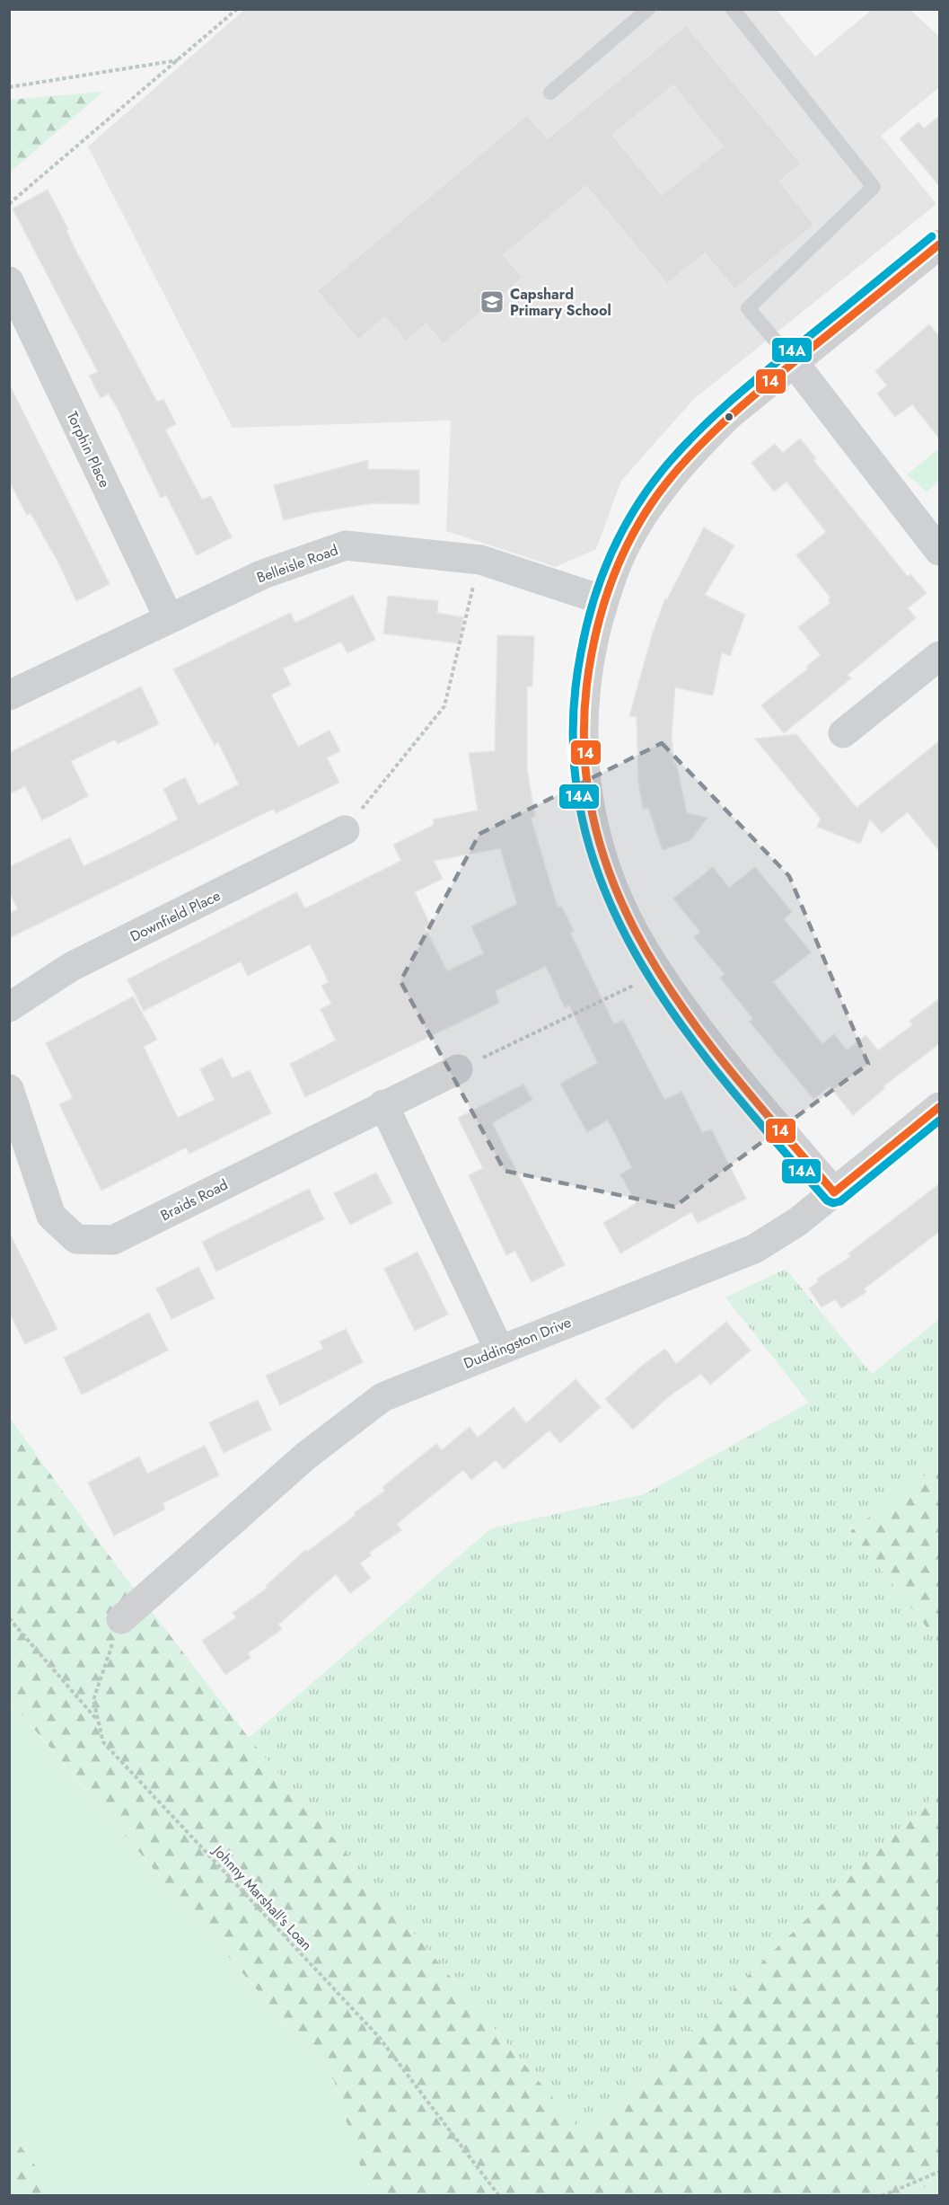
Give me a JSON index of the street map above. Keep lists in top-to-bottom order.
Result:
{
  "streets": {
    "street": [
      "Torphin Place",
      "Belleisle Road",
      "Downfield Place",
      "Braids Road",
      "Duddingston Drive"
    ],
    "path": ["Johnny Marshall's Loan"]
  },
  "crossings": [
    ["Torphin Place", "Belleisle Road"]
  ],
  "places": {
    "school or university": ["Capshard Primary School"]
  },
  "lines": ["transit line 14A", "transit line 14"]
}
